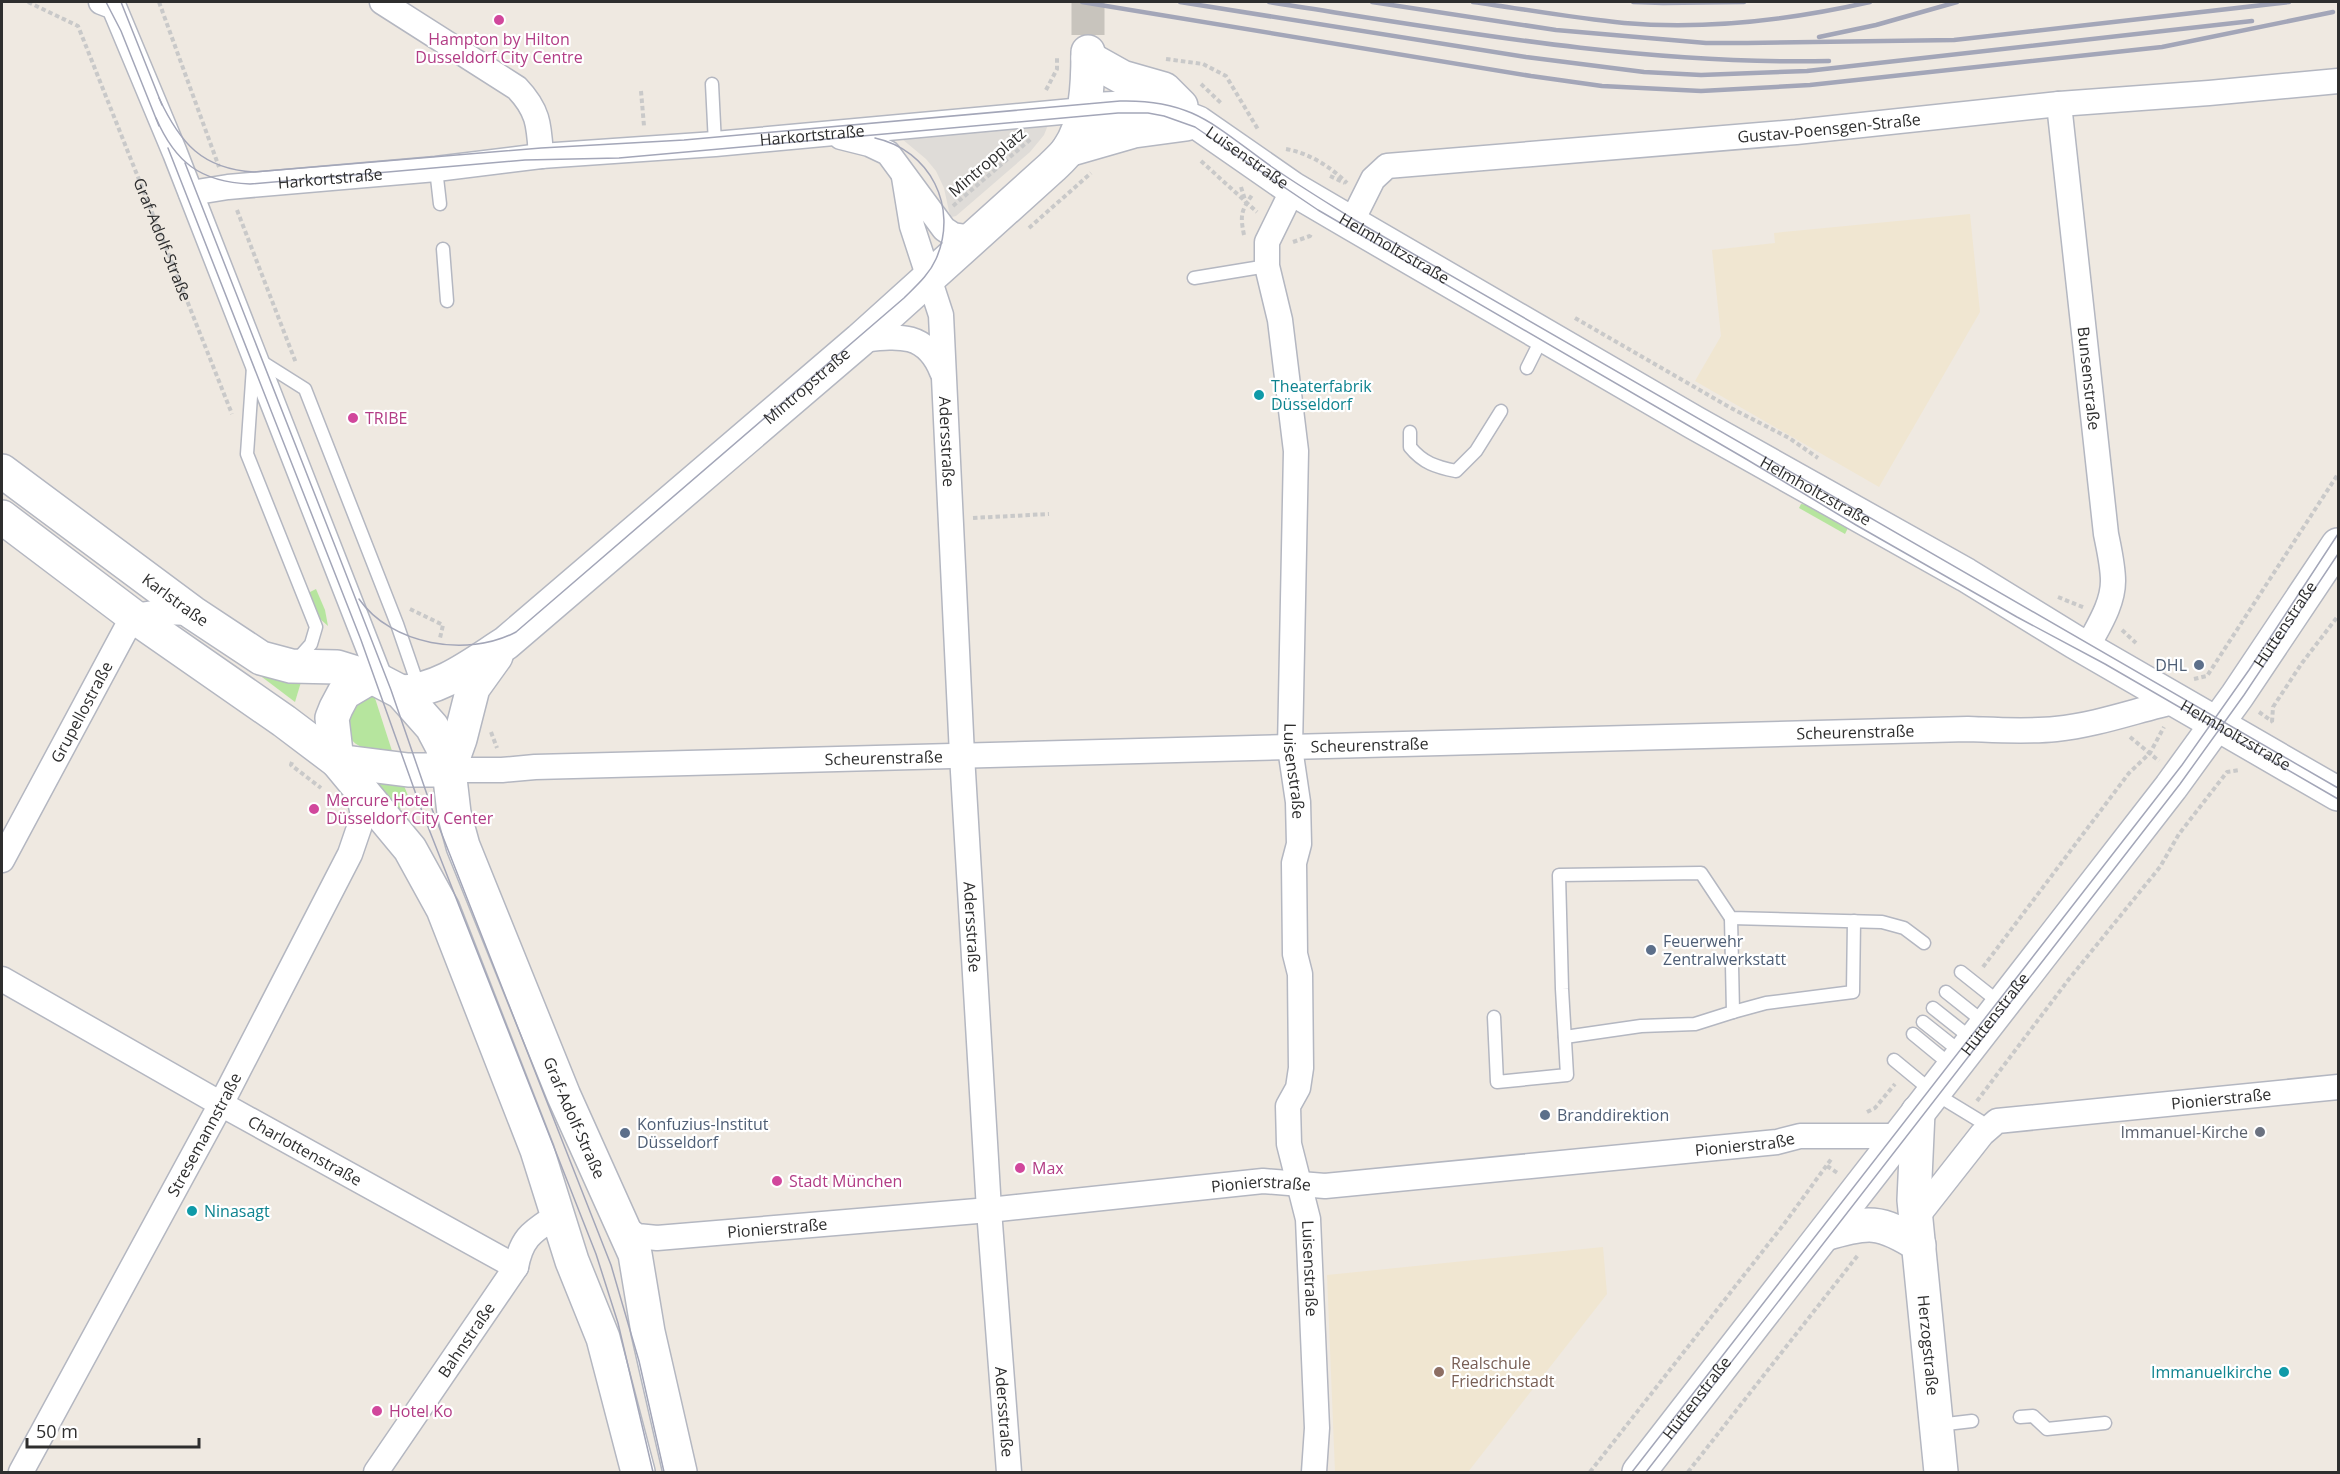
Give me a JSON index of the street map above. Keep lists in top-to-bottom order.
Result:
{
  "streets": {
    "main road": [
      "Luisenstraße",
      "Graf-Adolf-Straße",
      "Helmholtzstraße",
      "Mintropstraße",
      "Karlstraße",
      "Hüttenstraße",
      "Herzogstraße"
    ],
    "street": [
      "Gustav-Poensgen-Straße",
      "Harkortstraße",
      "Bunsenstraße",
      "Adersstraße",
      "Grupellostraße",
      "Scheurenstraße",
      "Pionierstraße",
      "Stresemannstraße",
      "Charlottenstraße",
      "Bahnstraße"
    ],
    "path": ["Mintropplatz"]
  },
  "crossings": [
    ["Gustav-Poensgen-Straße", "Helmholtzstraße"],
    ["Gustav-Poensgen-Straße", "Bunsenstraße"],
    ["Harkortstraße", "Luisenstraße"],
    ["Harkortstraße", "Graf-Adolf-Straße"],
    ["Harkortstraße", "Mintropstraße"],
    ["Harkortstraße", "Adersstraße"],
    ["Luisenstraße", "Helmholtzstraße"],
    ["Luisenstraße", "Mintropstraße"],
    ["Luisenstraße", "Scheurenstraße"],
    ["Luisenstraße", "Pionierstraße"],
    ["Graf-Adolf-Straße", "Mintropstraße"],
    ["Graf-Adolf-Straße", "Karlstraße"],
    ["Graf-Adolf-Straße", "Scheurenstraße"],
    ["Graf-Adolf-Straße", "Pionierstraße"],
    ["Helmholtzstraße", "Bunsenstraße"],
    ["Helmholtzstraße", "Hüttenstraße"],
    ["Helmholtzstraße", "Scheurenstraße"],
    ["Mintropstraße", "Adersstraße"],
    ["Mintropstraße", "Karlstraße"],
    ["Adersstraße", "Scheurenstraße"],
    ["Adersstraße", "Pionierstraße"],
    ["Hüttenstraße", "Pionierstraße"],
    ["Hüttenstraße", "Herzogstraße"],
    ["Pionierstraße", "Herzogstraße"],
    ["Stresemannstraße", "Charlottenstraße"],
    ["Charlottenstraße", "Bahnstraße"]
  ],
  "places": [
    "Hampton by Hilton Dusseldorf City Centre",
    "Theaterfabrik Düsseldorf",
    "TRIBE",
    "DHL",
    "Mercure Hotel Düsseldorf City Center",
    "Feuerwehr Zentralwerkstatt",
    "Branddirektion",
    "Immanuel-Kirche",
    "Konfuzius-Institut Düsseldorf",
    "Max",
    "Stadt München",
    "Ninasagt",
    "Realschule Friedrichstadt",
    "Immanuelkirche",
    "Hotel Ko"
  ],
  "scale_bar": "50 m"
}
